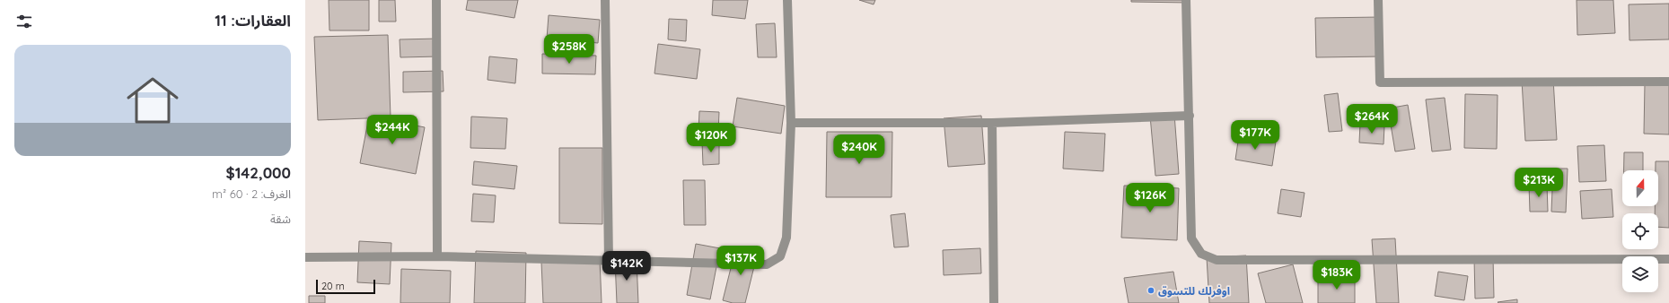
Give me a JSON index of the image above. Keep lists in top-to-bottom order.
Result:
{
  "places": ["اوفرلك للتسوق"],
  "scale_bar": "20 m",
  "north": "top",
  "page": {
    "heading": "العقارات: 11",
    "price": [
      "$258K",
      "$264K",
      "$244K",
      "$177K",
      "$120K",
      "$240K",
      "$213K",
      "$126K",
      "$137K",
      "$142K",
      "$183K"
    ],
    "list": [
      {
        "name": "$142,000",
        "note": "الغرف: 2 · 60 m² · شقة"
      }
    ],
    "scale": "20 m"
  }
}
